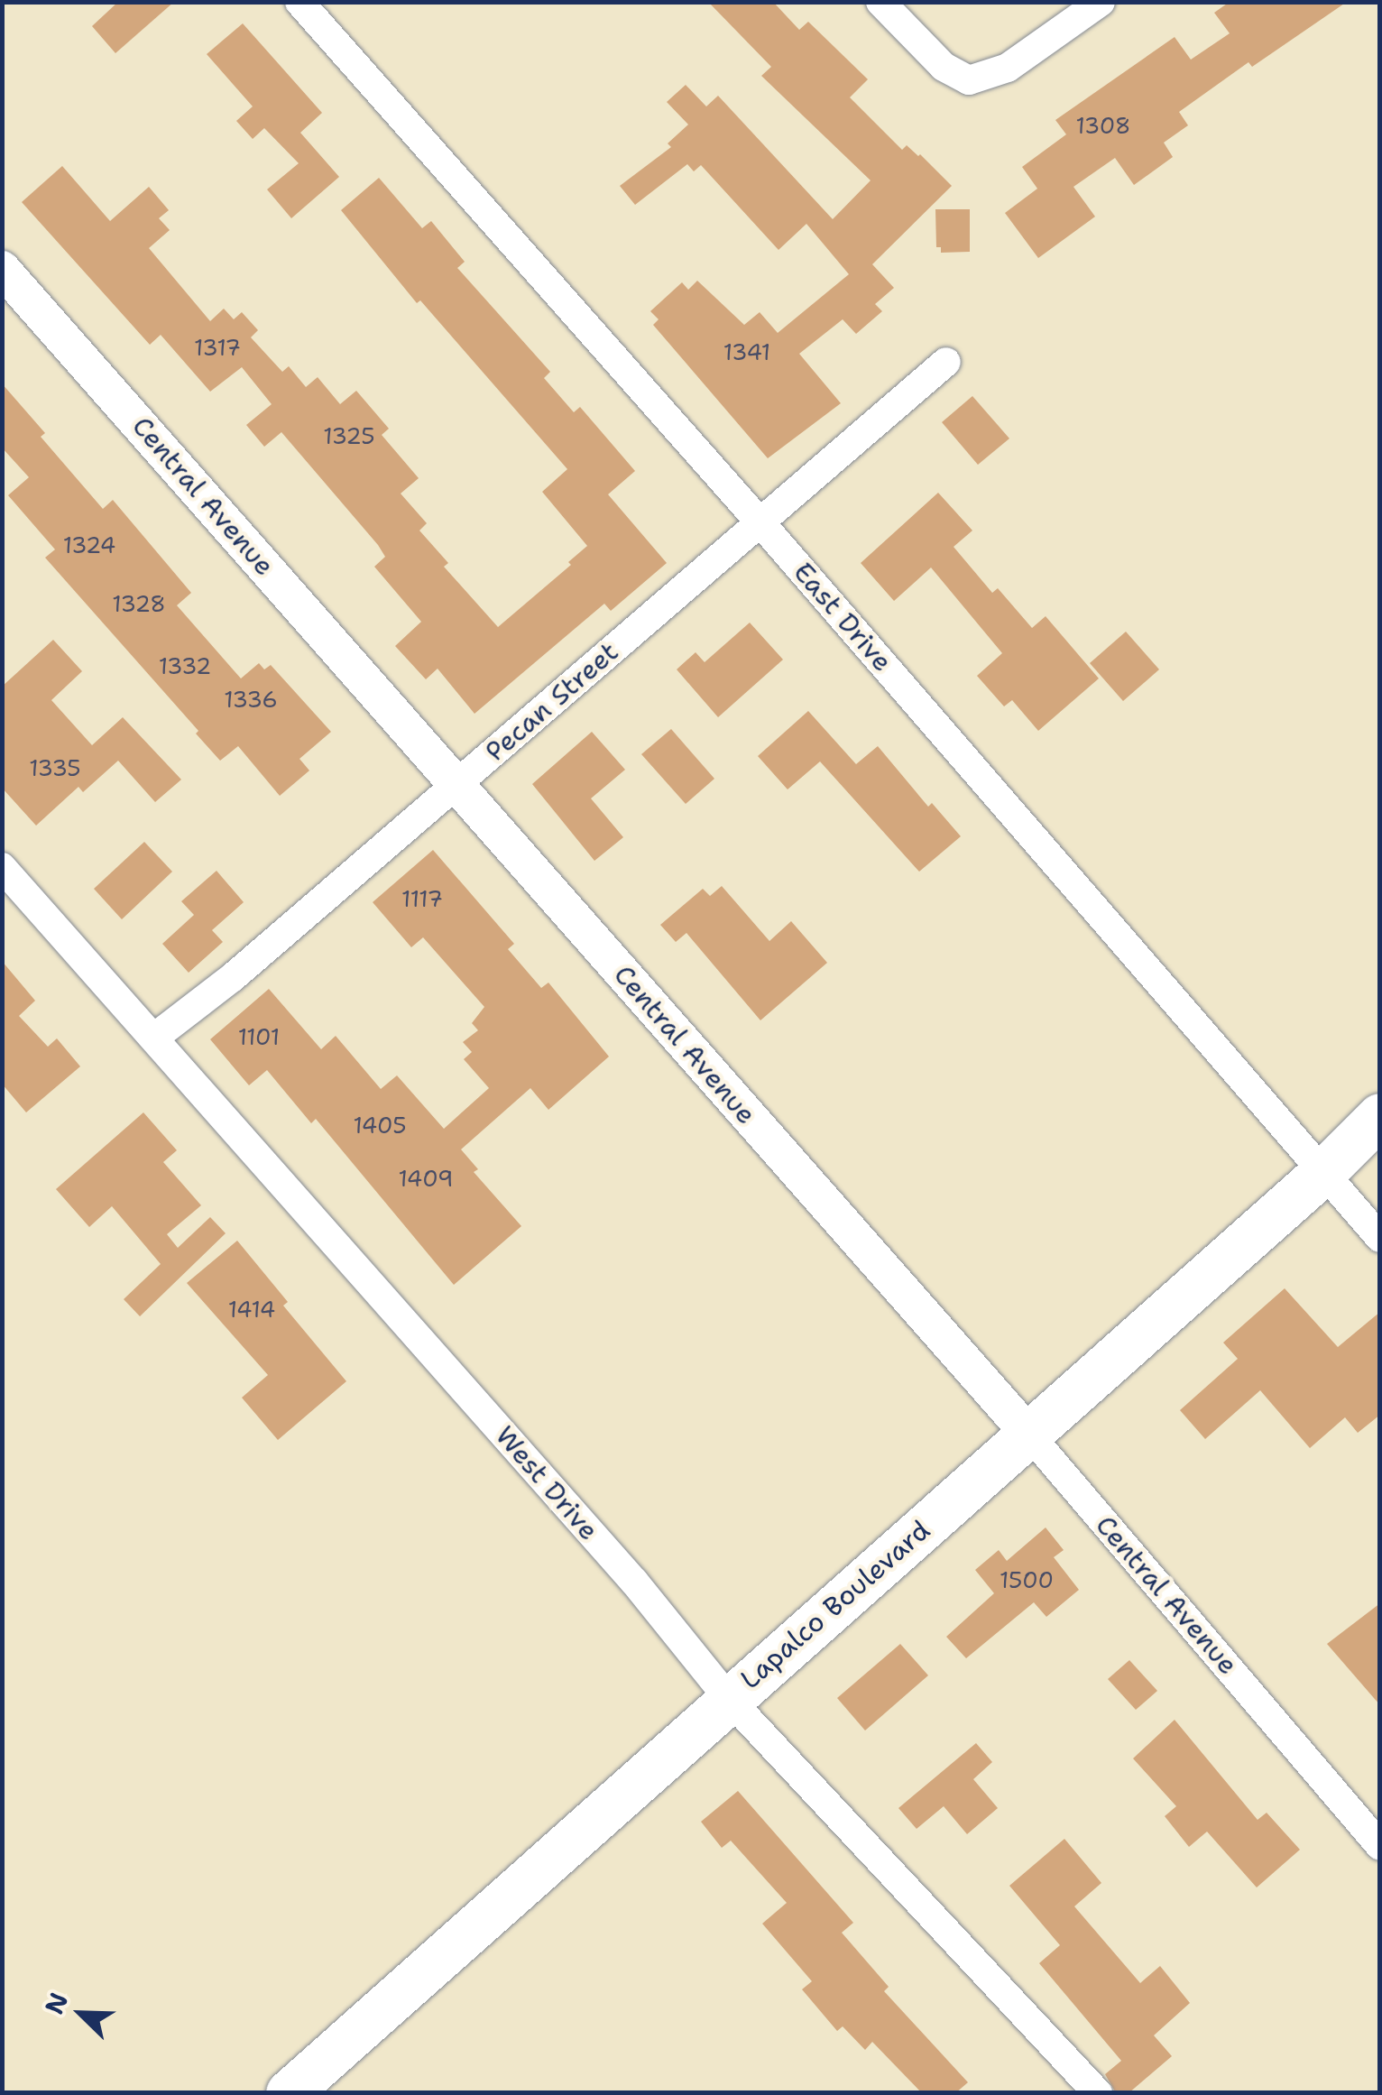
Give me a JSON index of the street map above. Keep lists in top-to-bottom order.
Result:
{
  "streets": {
    "main road": ["Lapalco Boulevard"],
    "street": [
      "Central Avenue",
      "East Drive",
      "Pecan Street",
      "West Drive"
    ]
  },
  "crossings": [
    ["Central Avenue", "Pecan Street"],
    ["Central Avenue", "Lapalco Boulevard"],
    ["East Drive", "Pecan Street"],
    ["East Drive", "Lapalco Boulevard"],
    ["Pecan Street", "West Drive"],
    ["West Drive", "Lapalco Boulevard"]
  ],
  "house_numbers": [
    "1308",
    "1317",
    "1341",
    "1325",
    "1324",
    "1328",
    "1332",
    "1336",
    "1335",
    "1117",
    "1101",
    "1405",
    "1409",
    "1414",
    "1500"
  ],
  "north": "top left"
}
